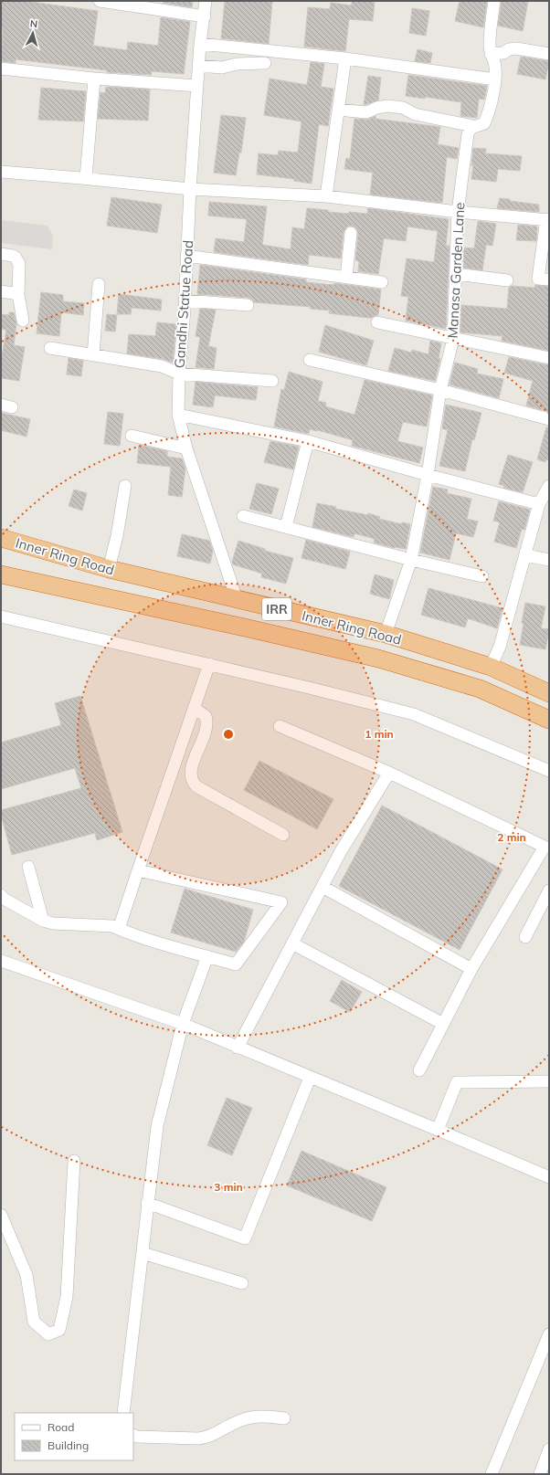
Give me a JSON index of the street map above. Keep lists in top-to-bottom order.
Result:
{
  "streets": {
    "highway": ["Inner Ring Road", "IRR"],
    "street": ["Manasa Garden Lane", "Gandhi Statue Road"]
  },
  "crossings": [
    ["Manasa Garden Lane", "Inner Ring Road"],
    ["Gandhi Statue Road", "Inner Ring Road"]
  ],
  "legend": ["Road", "Building"],
  "north": "top",
  "rings": ["1 min", "2 min", "3 min"]
}
